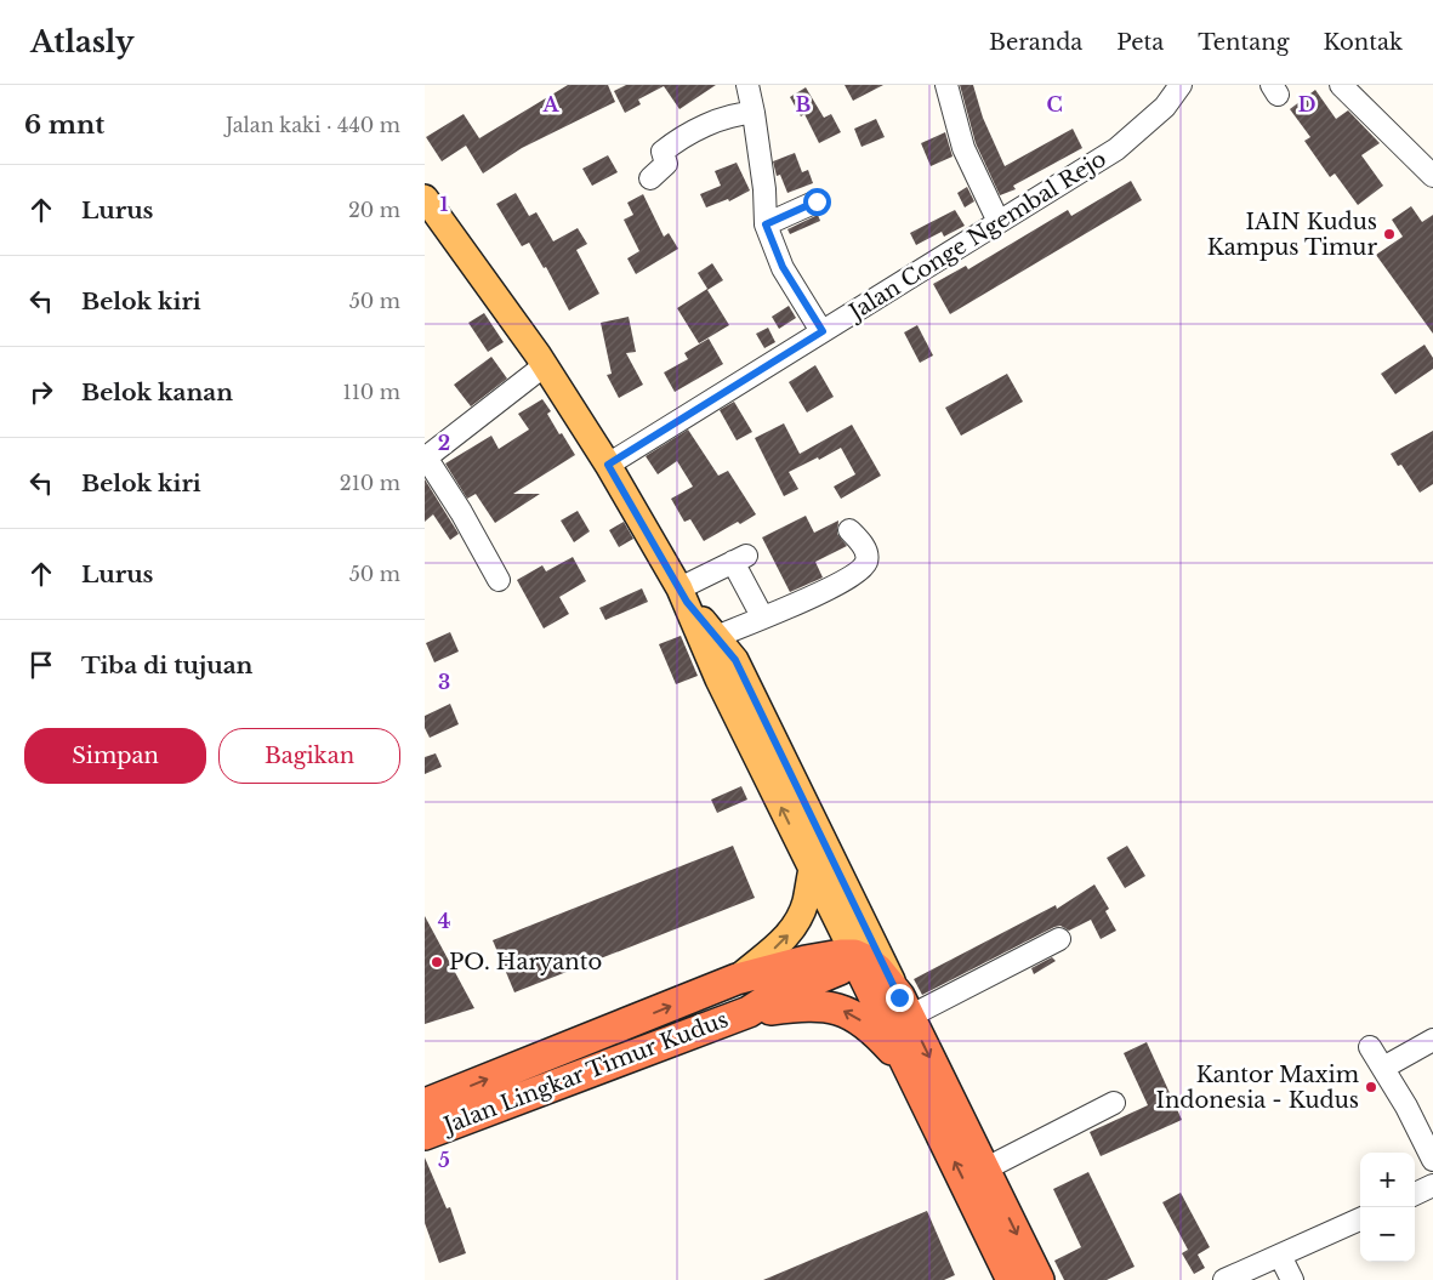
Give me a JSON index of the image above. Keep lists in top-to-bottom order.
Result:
{
  "streets": {
    "highway": ["Jalan Lingkar Timur Kudus"],
    "street": ["Jalan Conge Ngembal Rejo"]
  },
  "places": ["IAIN Kudus Kampus Timur", "PO. Haryanto", "Kantor Maxim Indonesia - Kudus"],
  "page": {
    "header": "Atlasly",
    "nav": [
      "Beranda",
      "Peta",
      "Tentang",
      "Kontak"
    ],
    "heading": ["6 mnt", "Jalan kaki · 440 m"],
    "list": [
      ["Lurus", "20 m"],
      ["Belok kiri", "50 m"],
      ["Belok kanan", "110 m"],
      ["Belok kiri", "210 m"],
      ["Lurus", "50 m"],
      "Tiba di tujuan"
    ],
    "buttons": ["Simpan", "Bagikan"],
    "map_buttons": ["+", "−"]
  },
  "grid": {
    "columns": [
      "A",
      "B",
      "C",
      "D"
    ],
    "rows": [
      "1",
      "2",
      "3",
      "4",
      "5"
    ]
  }
}
